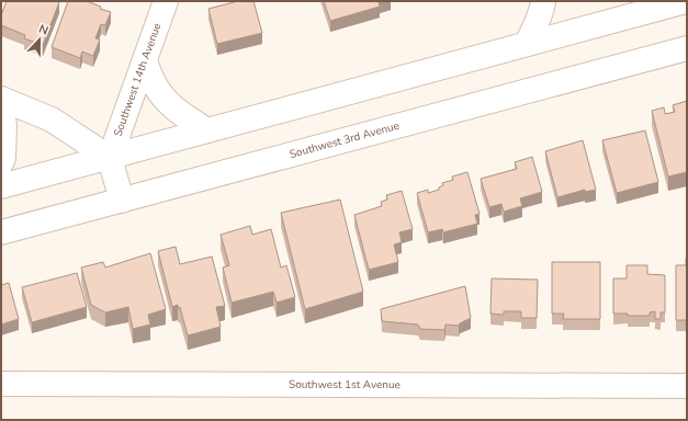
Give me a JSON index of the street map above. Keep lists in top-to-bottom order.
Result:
{
  "streets": {
    "main road": ["Southwest 14th Avenue", "Southwest 3rd Avenue", "Southwest 1st Avenue"]
  },
  "north": "top"
}
